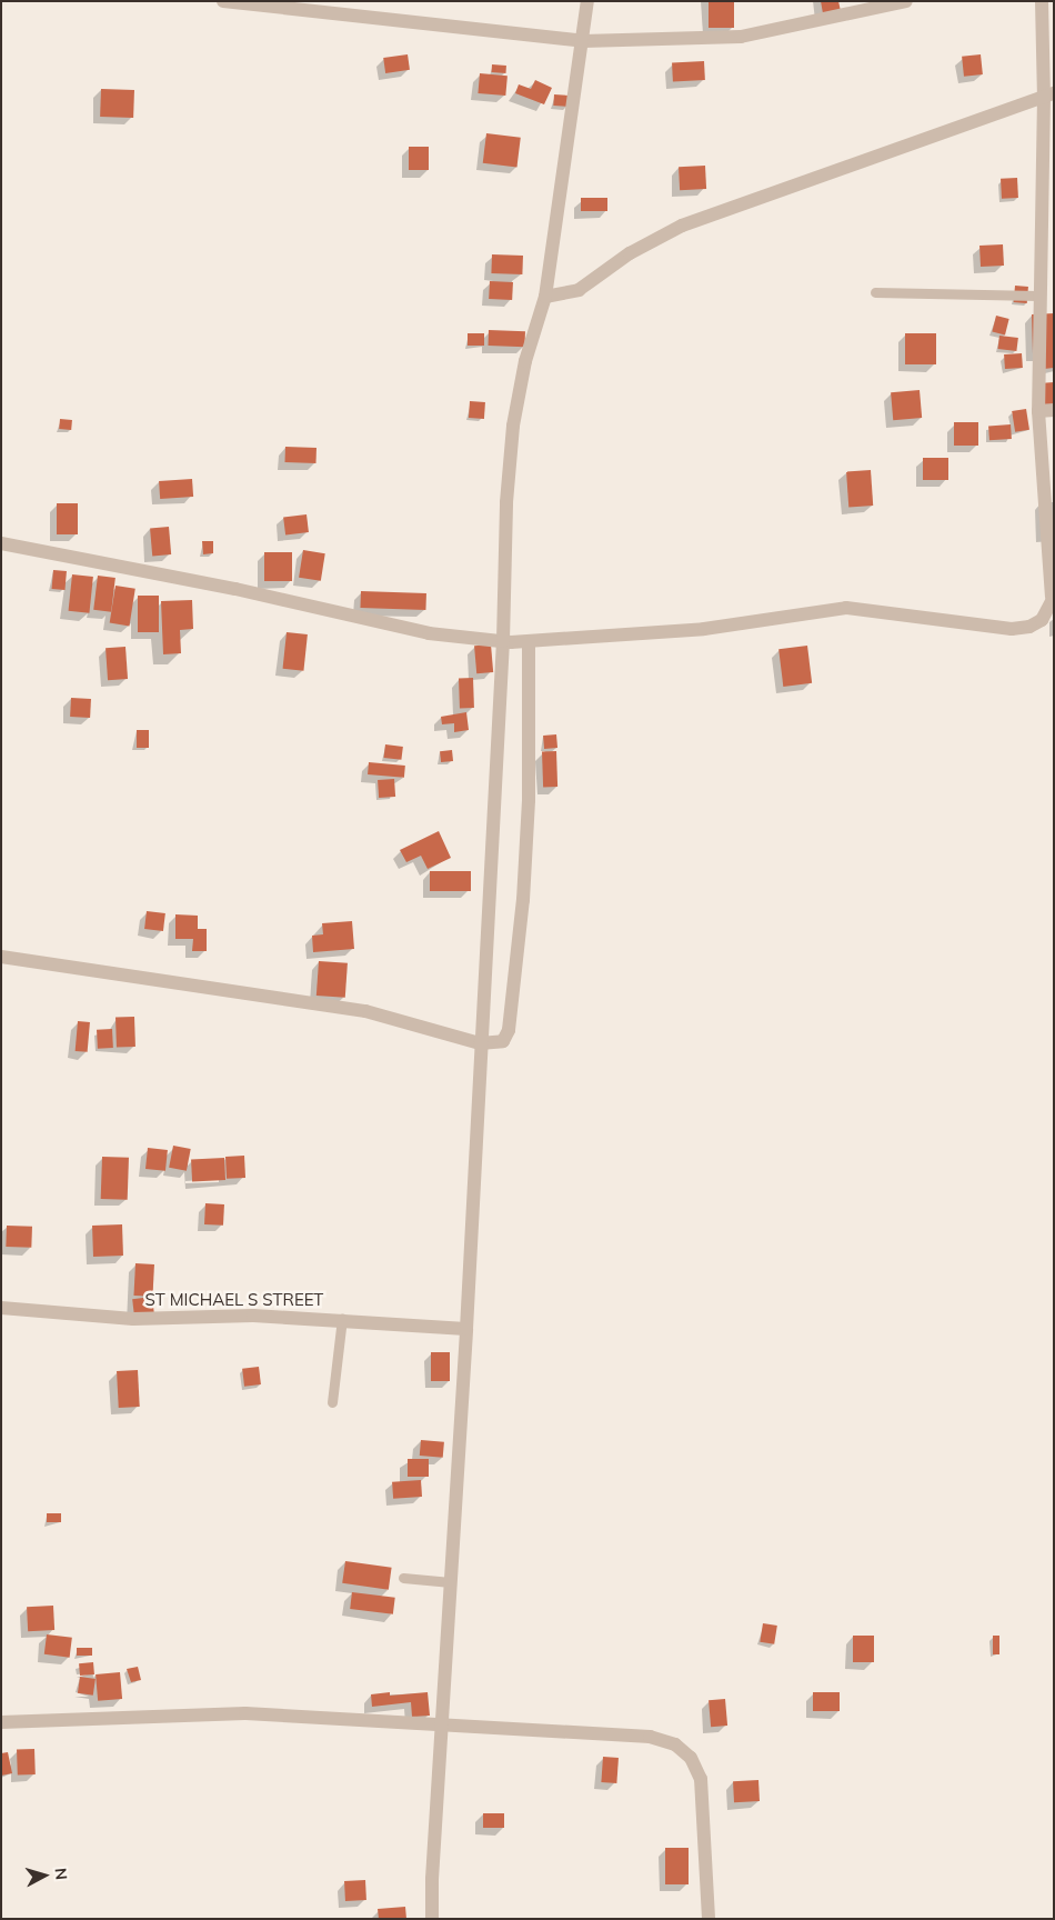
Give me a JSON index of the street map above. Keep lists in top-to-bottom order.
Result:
{
  "streets": {
    "street": ["ST MICHAEL S STREET"]
  },
  "north": "right"
}
